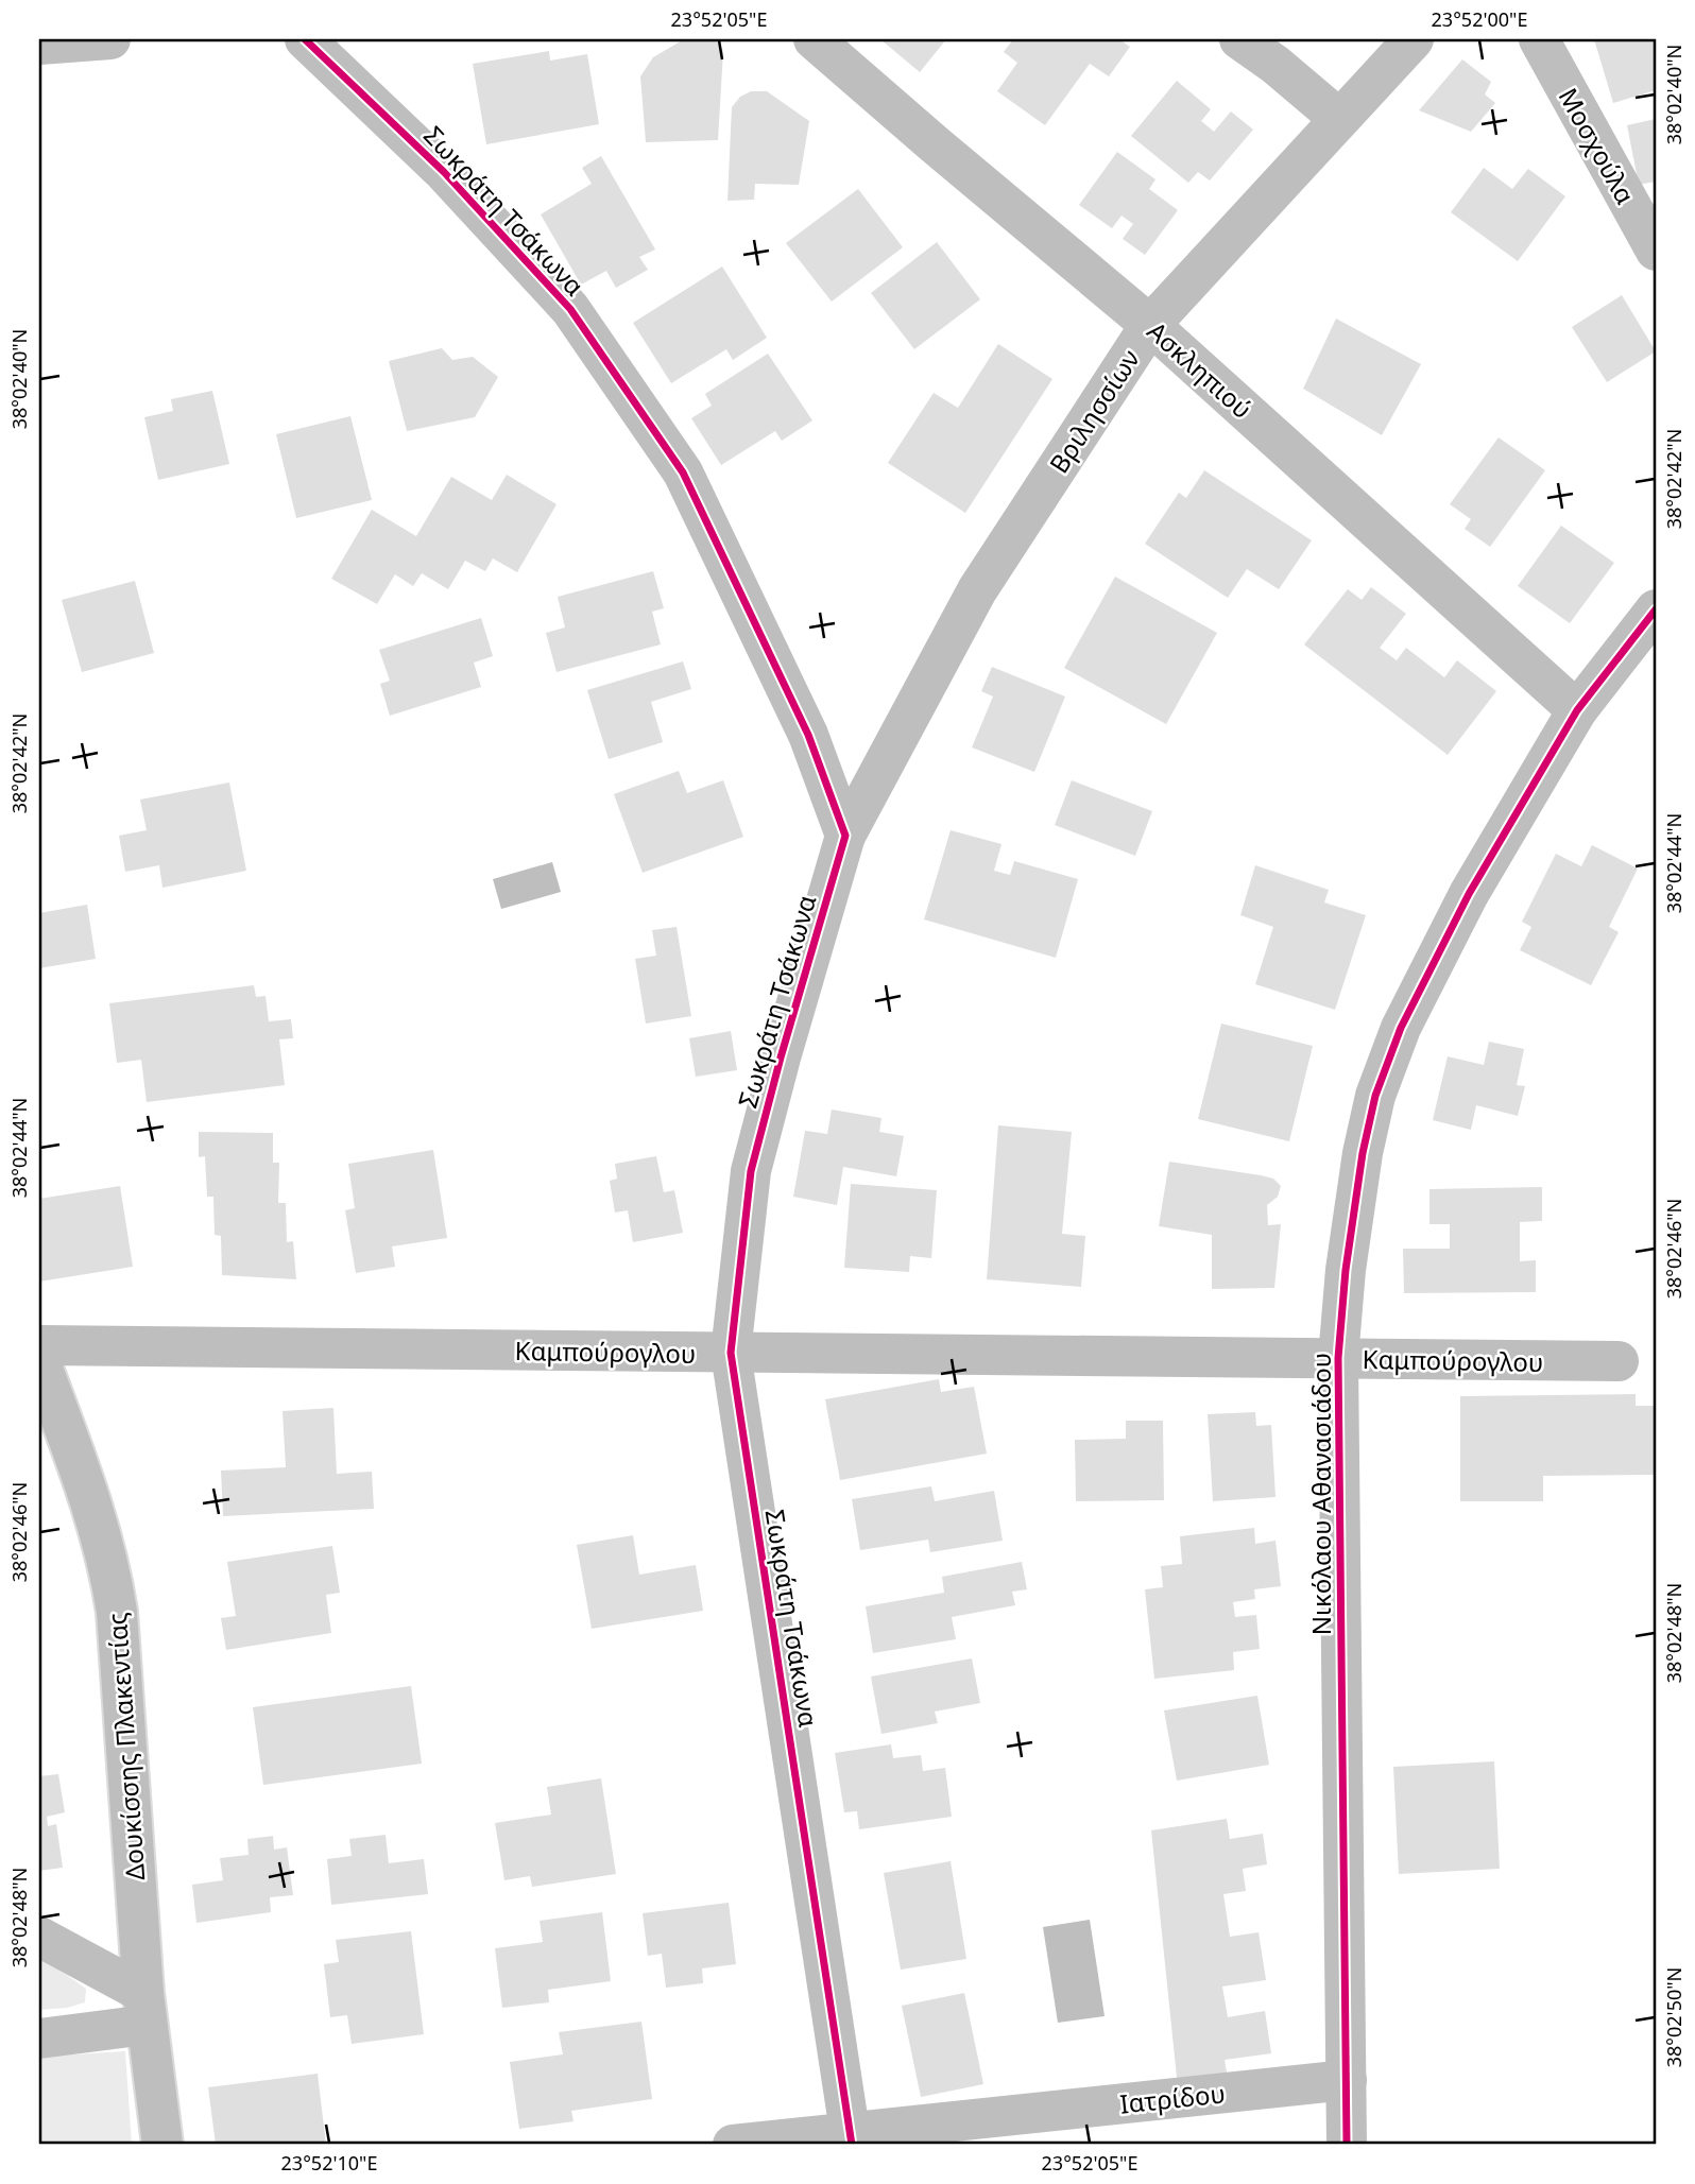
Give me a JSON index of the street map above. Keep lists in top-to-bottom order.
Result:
{
  "streets": {
    "street": [
      "Μοσχούλα",
      "Σωκράτη Τσάκωνα",
      "Ασκληπιού",
      "Βριλησσίων",
      "Καμπούρογλου",
      "Νικόλαου Αθανασιάδου",
      "Δουκίσσης Πλακεντίας",
      "Ιατρίδου"
    ]
  },
  "crossings": [
    ["Σωκράτη Τσάκωνα", "Βριλησσίων"],
    ["Σωκράτη Τσάκωνα", "Καμπούρογλου"],
    ["Σωκράτη Τσάκωνα", "Ιατρίδου"],
    ["Ασκληπιού", "Βριλησσίων"],
    ["Ασκληπιού", "Νικόλαου Αθανασιάδου"],
    ["Καμπούρογλου", "Νικόλαου Αθανασιάδου"],
    ["Νικόλαου Αθανασιάδου", "Ιατρίδου"]
  ],
  "coordinates": [
    "23°52'05\"E",
    "23°52'00\"E",
    "38°02'40\"N",
    "38°02'42\"N",
    "38°02'44\"N",
    "38°02'46\"N",
    "38°02'48\"N",
    "38°02'50\"N",
    "23°52'10\"E"
  ]
}
